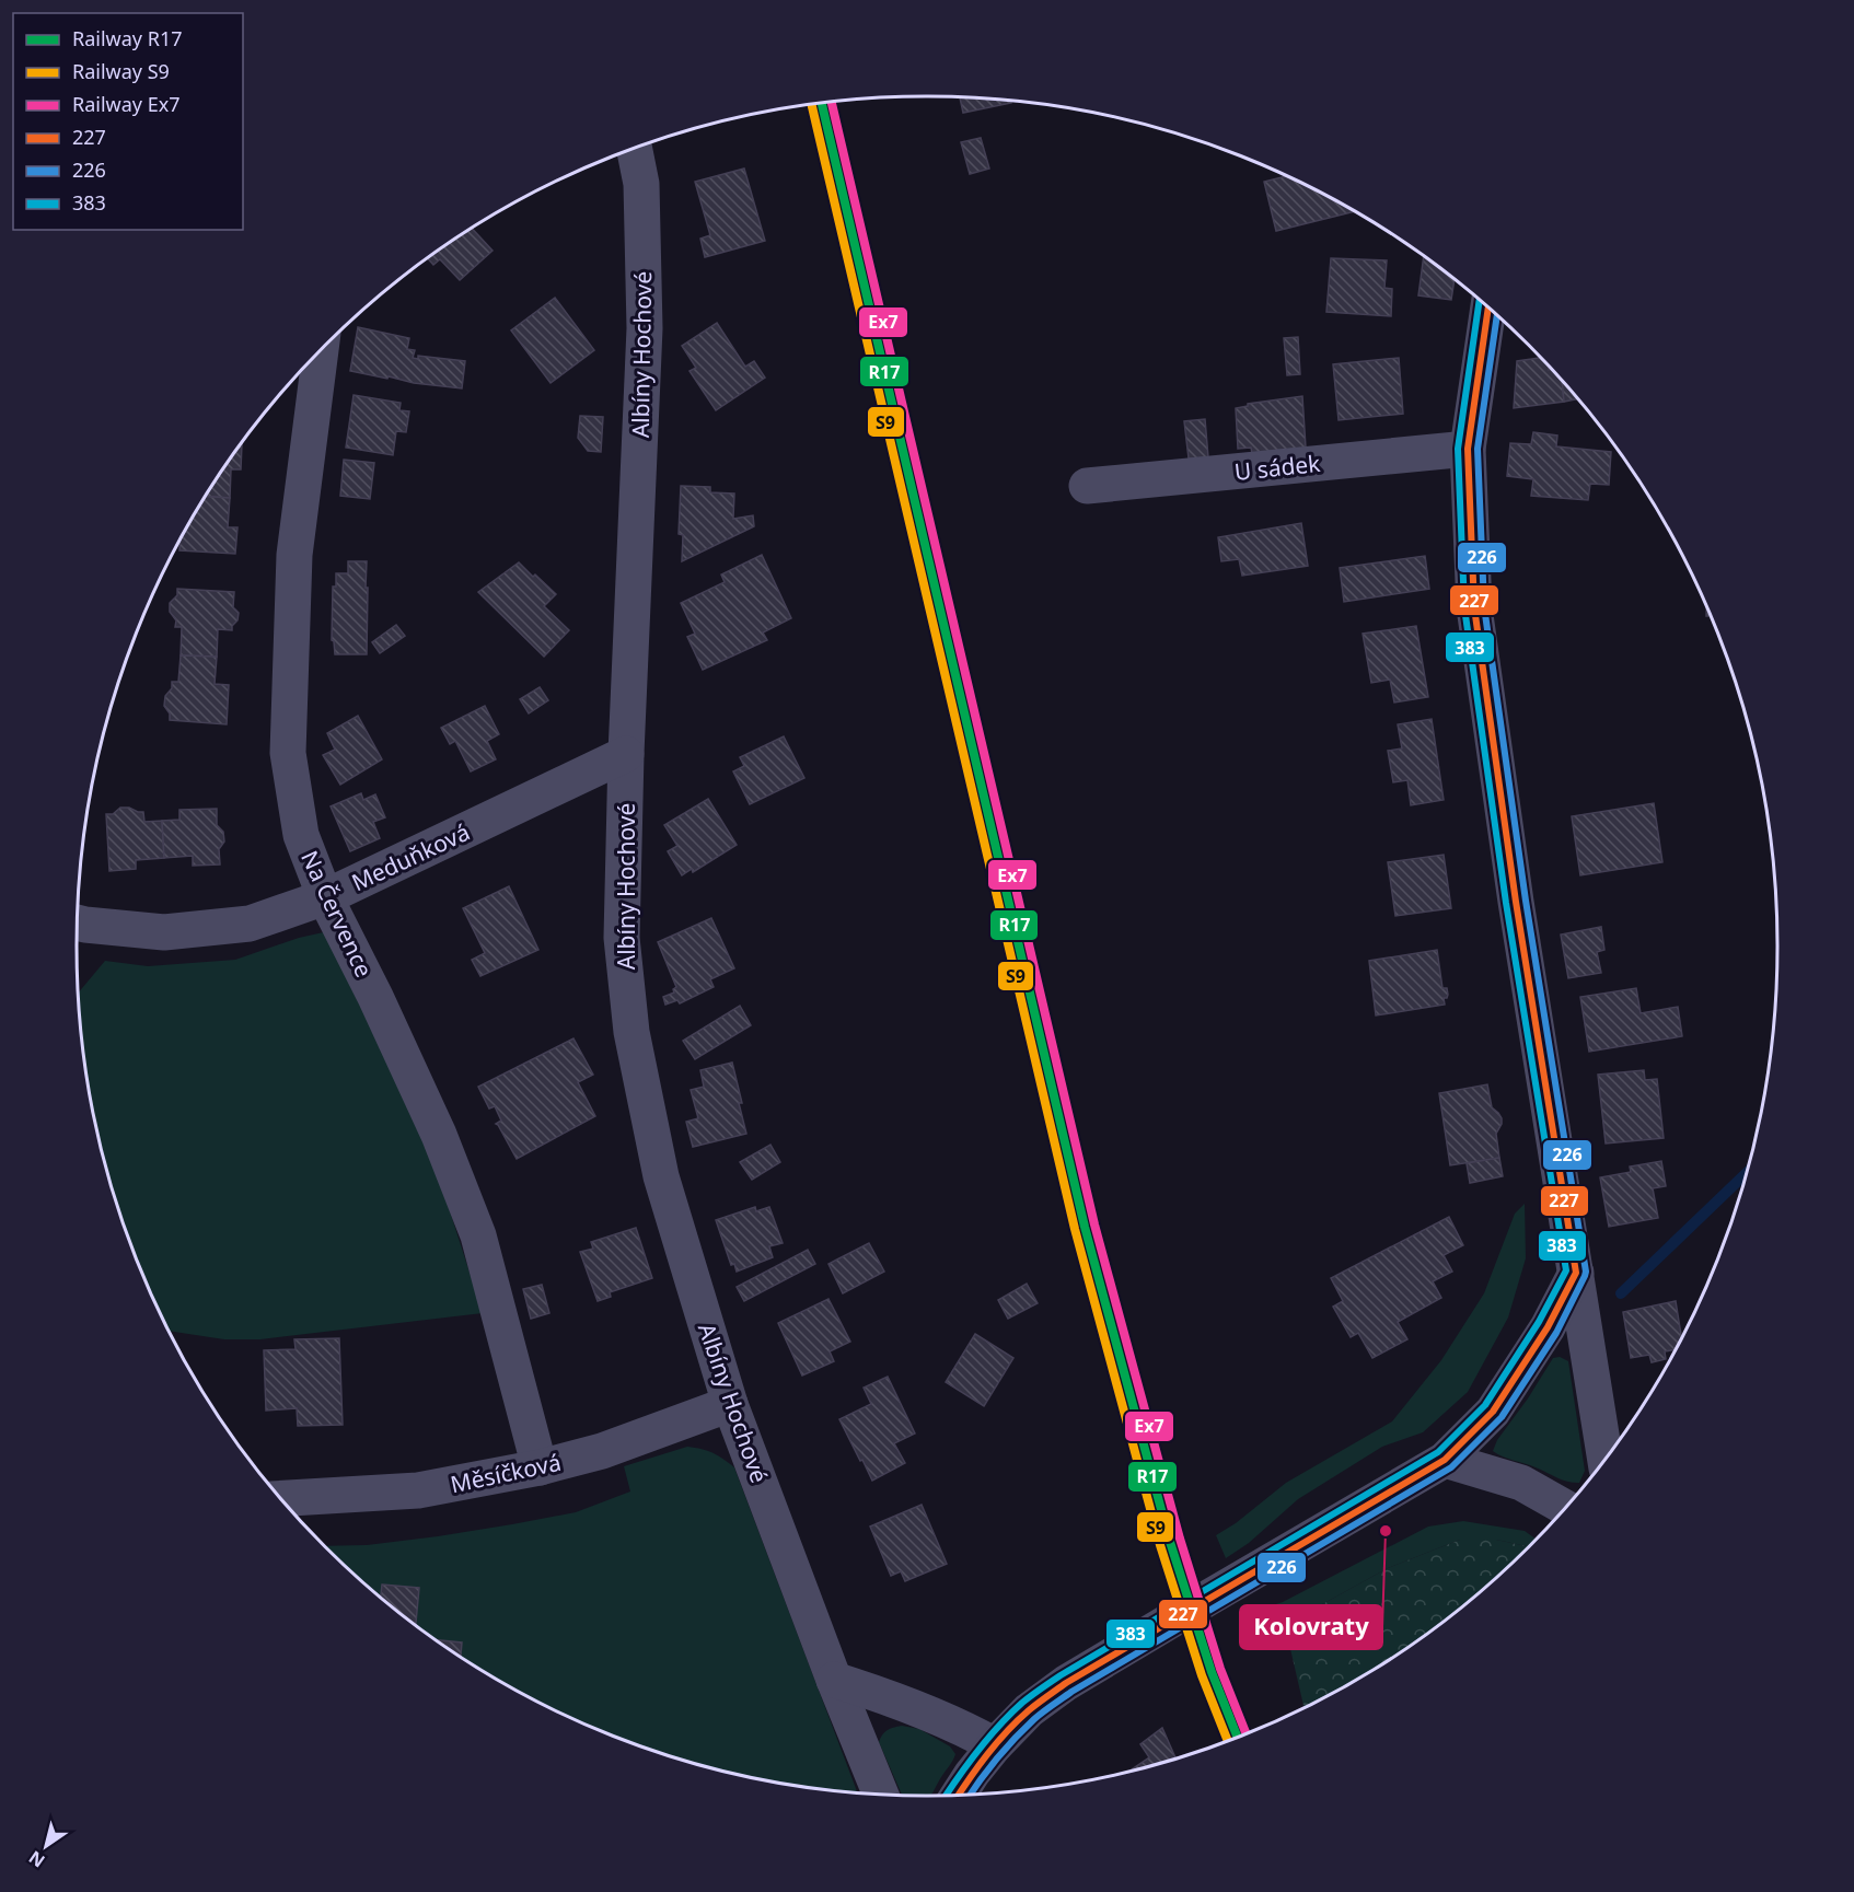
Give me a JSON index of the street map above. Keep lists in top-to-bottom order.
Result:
{
  "streets": {
    "street": [
      "Albíny Hochové",
      "U sádek",
      "Meduňková",
      "Na Července",
      "Měsíčková"
    ]
  },
  "crossings": [
    ["Albíny Hochové", "Meduňková"],
    ["Albíny Hochové", "Měsíčková"],
    ["Meduňková", "Na Července"],
    ["Na Července", "Měsíčková"]
  ],
  "places": ["Kolovraty"],
  "lines": [
    "rail line Ex7",
    "rail line R17",
    "rail line S9",
    "transit line 383",
    "transit line 227",
    "transit line 226"
  ],
  "legend": [
    "Railway R17",
    "Railway S9",
    "Railway Ex7",
    "227",
    "226",
    "383"
  ],
  "north": "bottom left"
}
